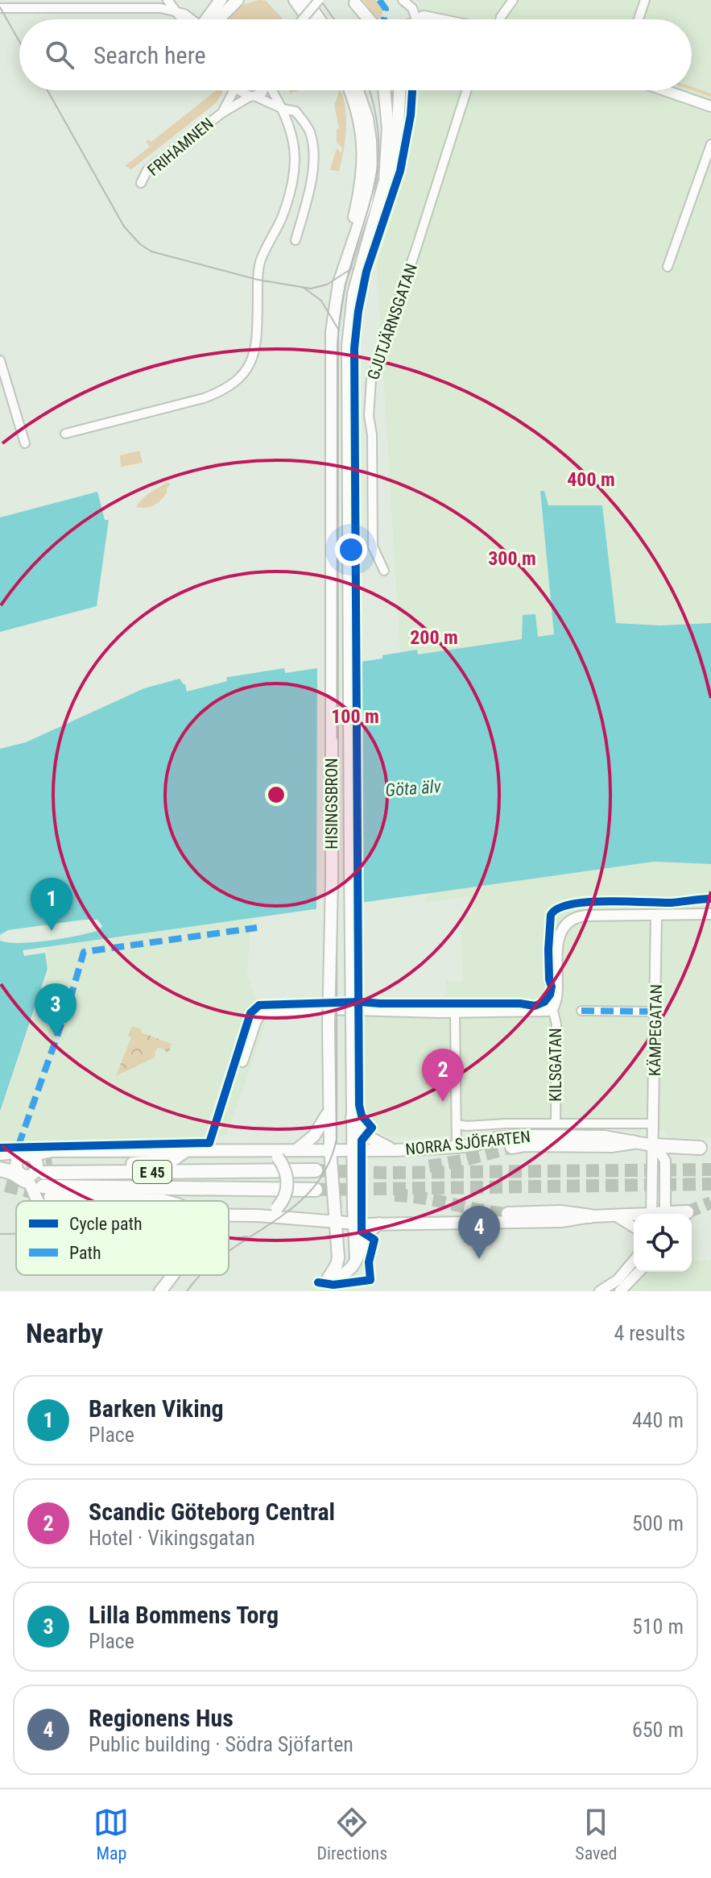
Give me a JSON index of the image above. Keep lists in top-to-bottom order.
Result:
{
  "streets": {
    "highway": ["E 45"],
    "main road": ["HISINGSBRON", "NORRA SJÖFARTEN"],
    "street": [
      "FRIHAMNEN",
      "GJUTJÄRNSGATAN",
      "KÄMPEGATAN",
      "KILSGATAN"
    ]
  },
  "crossings": [
    ["HISINGSBRON", "NORRA SJÖFARTEN"],
    ["KÄMPEGATAN", "KILSGATAN"],
    ["KÄMPEGATAN", "NORRA SJÖFARTEN"],
    ["NORRA SJÖFARTEN", "E 45"]
  ],
  "water": ["Göta älv"],
  "legend": ["Cycle path", "Path"],
  "page": {
    "search": "Search here",
    "pins": [
      "1",
      "3",
      "2",
      "4"
    ],
    "heading": ["Nearby", "4 results"],
    "list": [
      {
        "mark": "1",
        "name": "Barken Viking",
        "note": "Place",
        "value": "440 m"
      },
      {
        "mark": "2",
        "name": "Scandic Göteborg Central",
        "note": "Hotel · Vikingsgatan",
        "value": "500 m"
      },
      {
        "mark": "3",
        "name": "Lilla Bommens Torg",
        "note": "Place",
        "value": "510 m"
      },
      {
        "mark": "4",
        "name": "Regionens Hus",
        "note": "Public building · Södra Sjöfarten",
        "value": "650 m"
      }
    ],
    "nav": ["Map", "Directions", "Saved"]
  },
  "rings": [
    "400 m",
    "300 m",
    "200 m",
    "100 m"
  ]
}
